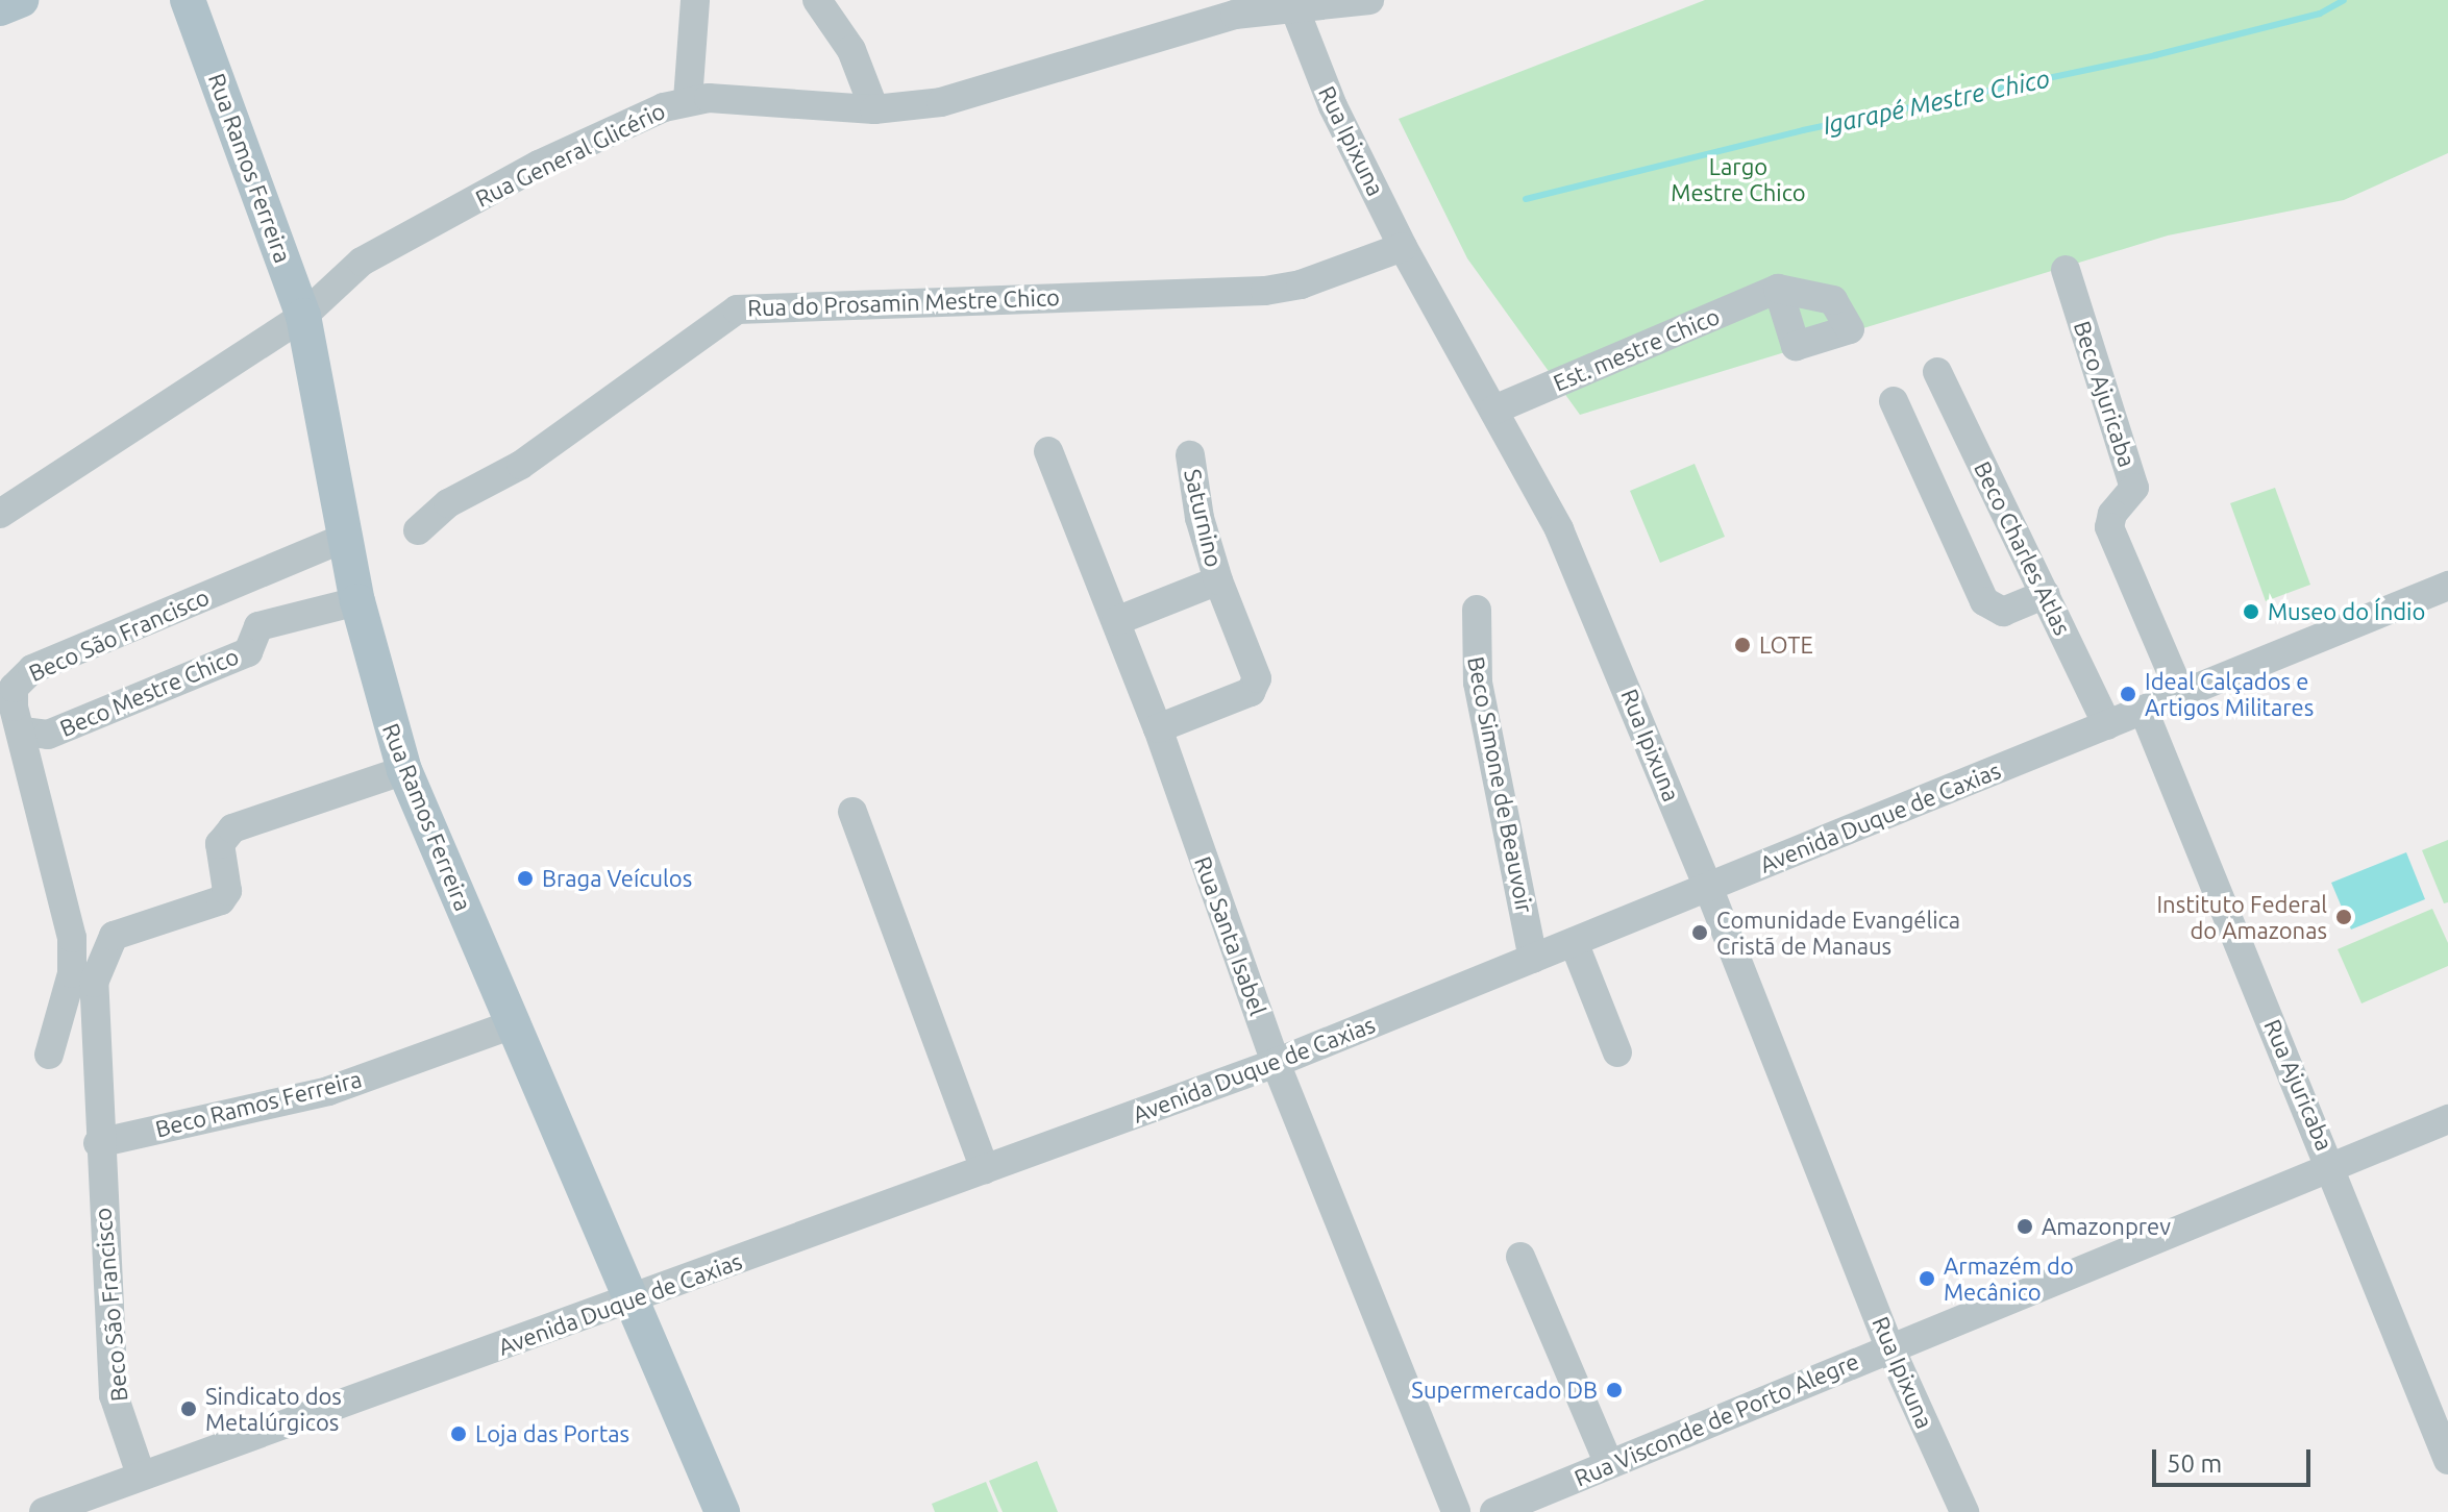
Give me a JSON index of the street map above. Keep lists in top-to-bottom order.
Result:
{
  "streets": {
    "main road": ["Rua Ramos Ferreira"],
    "street": [
      "Rua Ipixuna",
      "Rua General Glicério",
      "Rua do Prosamin Mestre Chico",
      "Est. mestre Chico",
      "Beco Ajuricaba",
      "Saturnino",
      "Beco Charles Atlas",
      "Beco São Francisco",
      "Beco Mestre Chico",
      "Beco Simone de Beauvoir",
      "Avenida Duque de Caxias",
      "Rua Santa Isabel",
      "Rua Ajuricaba",
      "Beco Ramos Ferreira",
      "Rua Visconde de Porto Alegre"
    ]
  },
  "crossings": [
    ["Rua Ipixuna", "Rua General Glicério"],
    ["Rua Ipixuna", "Rua do Prosamin Mestre Chico"],
    ["Rua Ipixuna", "Est. mestre Chico"],
    ["Rua Ipixuna", "Avenida Duque de Caxias"],
    ["Rua Ipixuna", "Rua Visconde de Porto Alegre"],
    ["Rua General Glicério", "Rua Ramos Ferreira"],
    ["Rua Ramos Ferreira", "Beco São Francisco"],
    ["Rua Ramos Ferreira", "Beco Mestre Chico"],
    ["Rua Ramos Ferreira", "Avenida Duque de Caxias"],
    ["Rua Ramos Ferreira", "Beco Ramos Ferreira"],
    ["Beco Ajuricaba", "Avenida Duque de Caxias"],
    ["Saturnino", "Rua Santa Isabel"],
    ["Beco Charles Atlas", "Avenida Duque de Caxias"],
    ["Beco São Francisco", "Beco Mestre Chico"],
    ["Beco São Francisco", "Avenida Duque de Caxias"],
    ["Beco São Francisco", "Beco Ramos Ferreira"],
    ["Beco Simone de Beauvoir", "Avenida Duque de Caxias"],
    ["Avenida Duque de Caxias", "Rua Santa Isabel"],
    ["Avenida Duque de Caxias", "Rua Ajuricaba"],
    ["Rua Ajuricaba", "Rua Visconde de Porto Alegre"]
  ],
  "water": ["Igarapé Mestre Chico"],
  "parks": ["Largo Mestre Chico"],
  "places": [
    "Museo do Índio",
    "LOTE",
    "Ideal Calçados e Artigos Militares",
    "Braga Veículos",
    "Instituto Federal do Amazonas",
    "Comunidade Evangélica Cristã de Manaus",
    "Amazonprev",
    "Armazém do Mecânico",
    "Supermercado DB",
    "Sindicato dos Metalúrgicos",
    "Loja das Portas"
  ],
  "scale_bar": "50 m"
}
